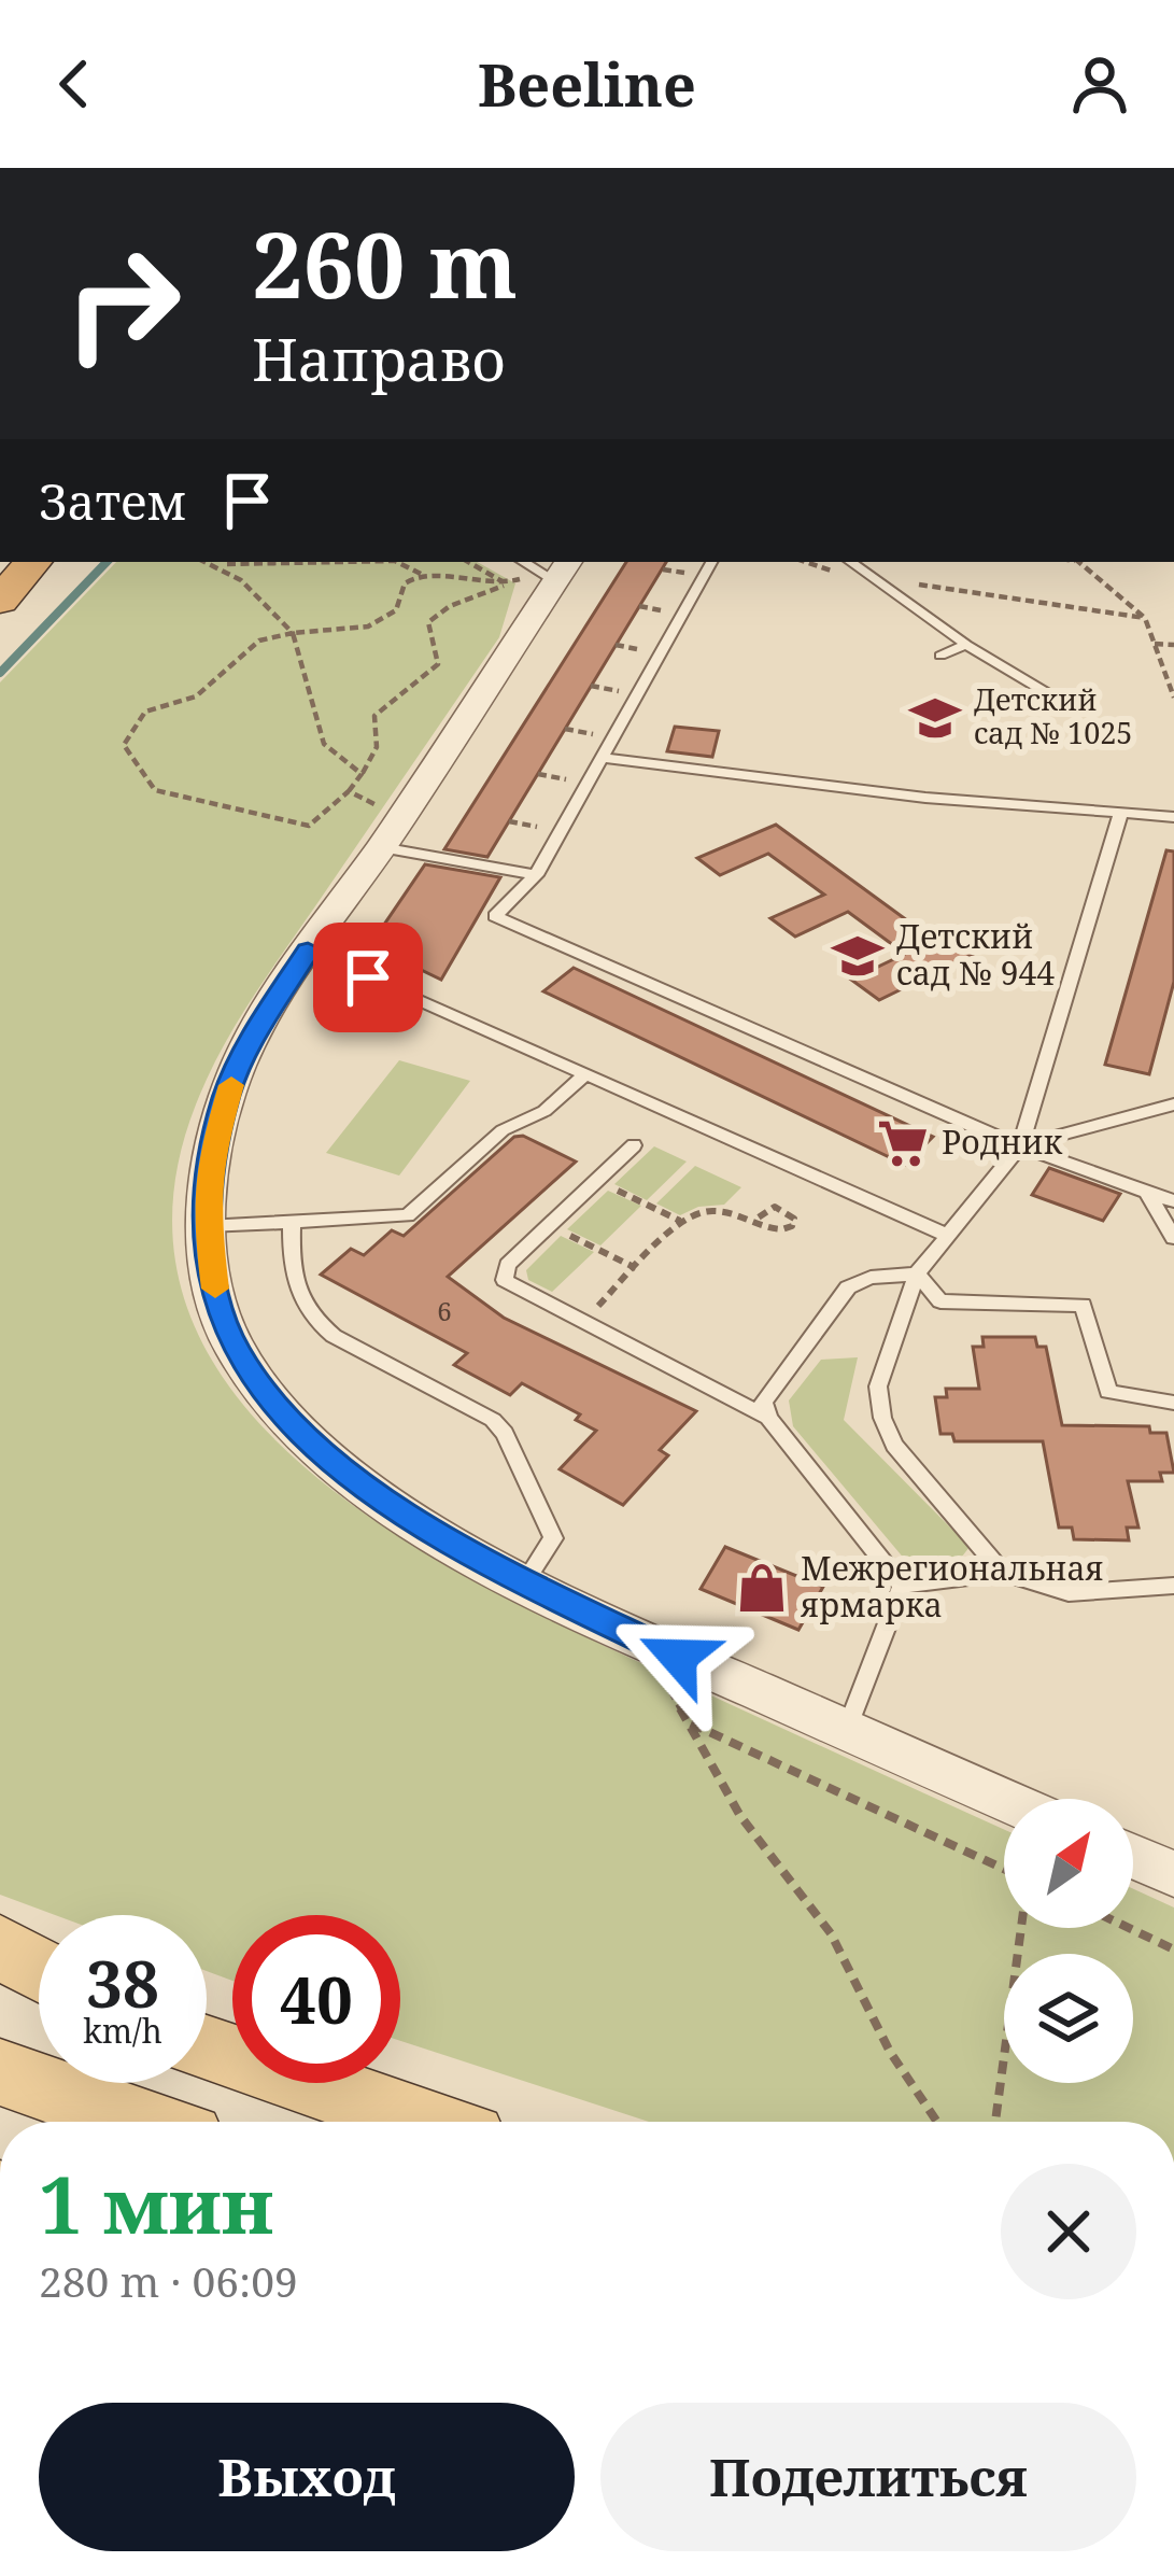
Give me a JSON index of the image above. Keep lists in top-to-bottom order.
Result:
{
  "places": {
    "school or university": ["Детский сад № 1025", "Детский сад № 944"],
    "supermarket": ["Родник"],
    "shop": ["Межрегиональная ярмарка"]
  },
  "house_numbers": ["6"],
  "north": "top right",
  "page": {
    "header": "Beeline",
    "turn": ["260 m", "Направо"],
    "then": "Затем",
    "speed": "38 km/h",
    "limit": "40",
    "heading": ["1 мин", "280 m · 06:09"],
    "buttons": ["Выход", "Поделиться"]
  }
}
